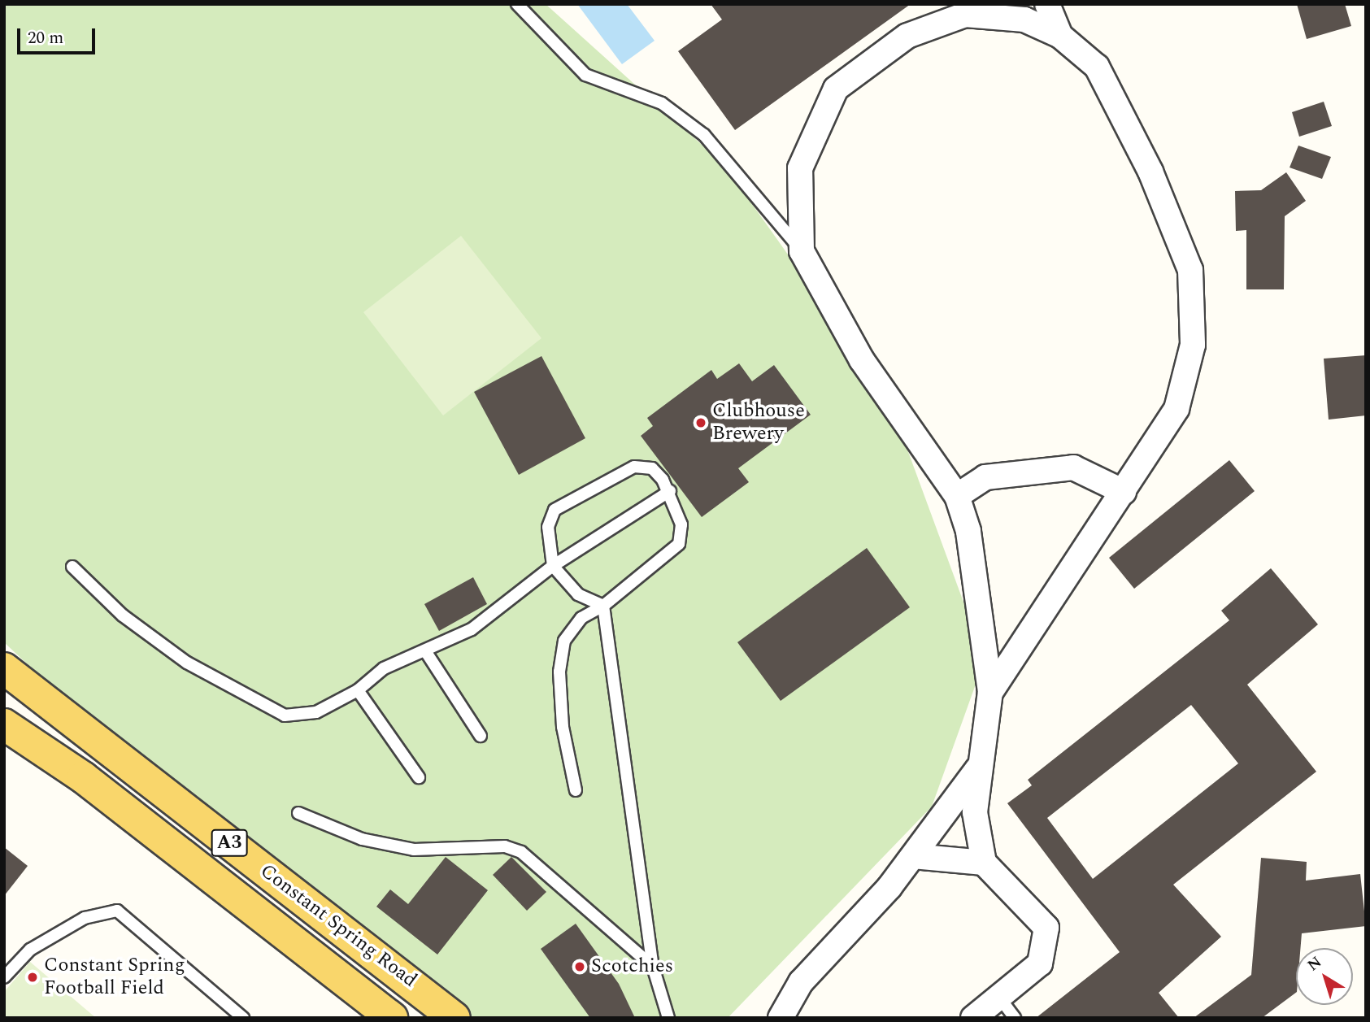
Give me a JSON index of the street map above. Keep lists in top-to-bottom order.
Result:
{
  "streets": {
    "main road": ["A3", "Constant Spring Road"]
  },
  "places": ["Clubhouse Brewery", "Scotchies", "Constant Spring Football Field"],
  "scale_bar": "20 m",
  "north": "top left"
}
